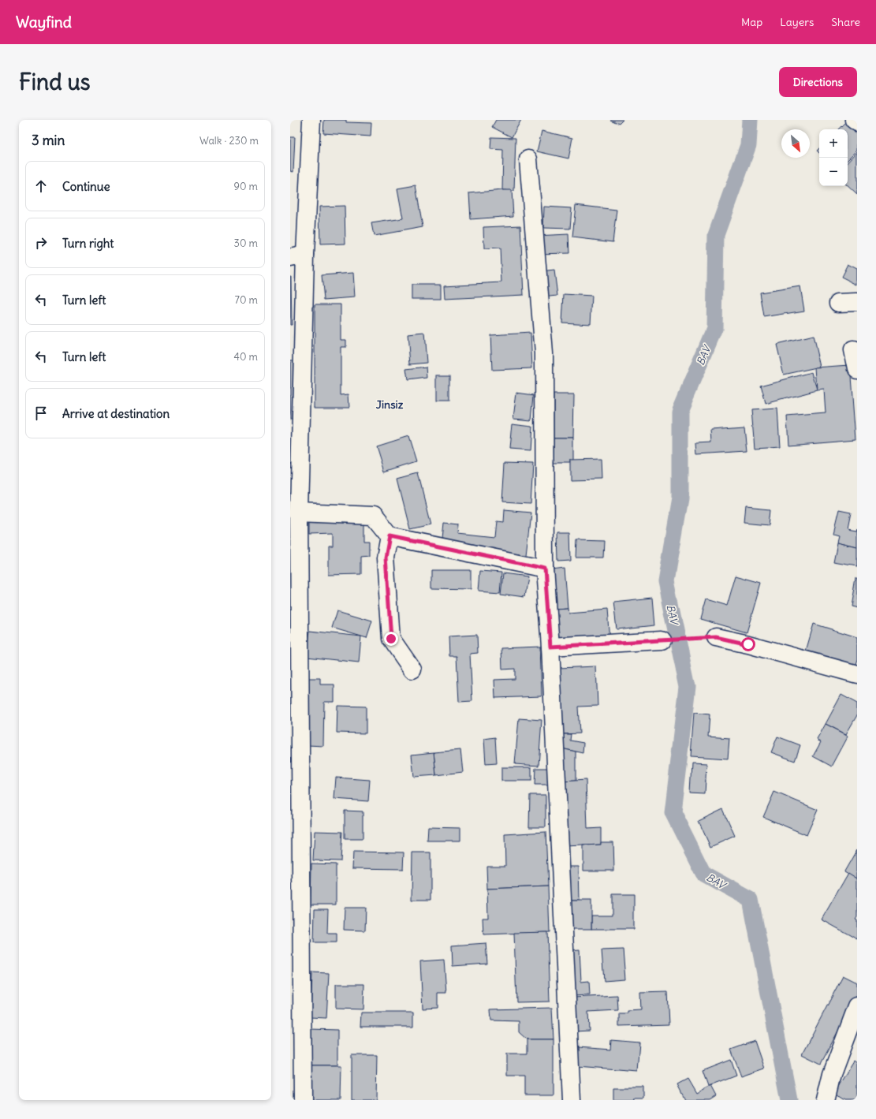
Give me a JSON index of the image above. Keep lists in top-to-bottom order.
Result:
{
  "districts": ["Jinsiz"],
  "water": ["BAV"],
  "north": "bottom right",
  "page": {
    "header": "Wayfind",
    "nav": ["Map", "Layers", "Share"],
    "buttons": "Directions",
    "title": "Find us",
    "heading": ["3 min", "Walk · 230 m"],
    "map_buttons": ["+", "−"],
    "list": [
      ["Continue", "90 m"],
      ["Turn right", "30 m"],
      ["Turn left", "70 m"],
      ["Turn left", "40 m"],
      "Arrive at destination"
    ]
  }
}
